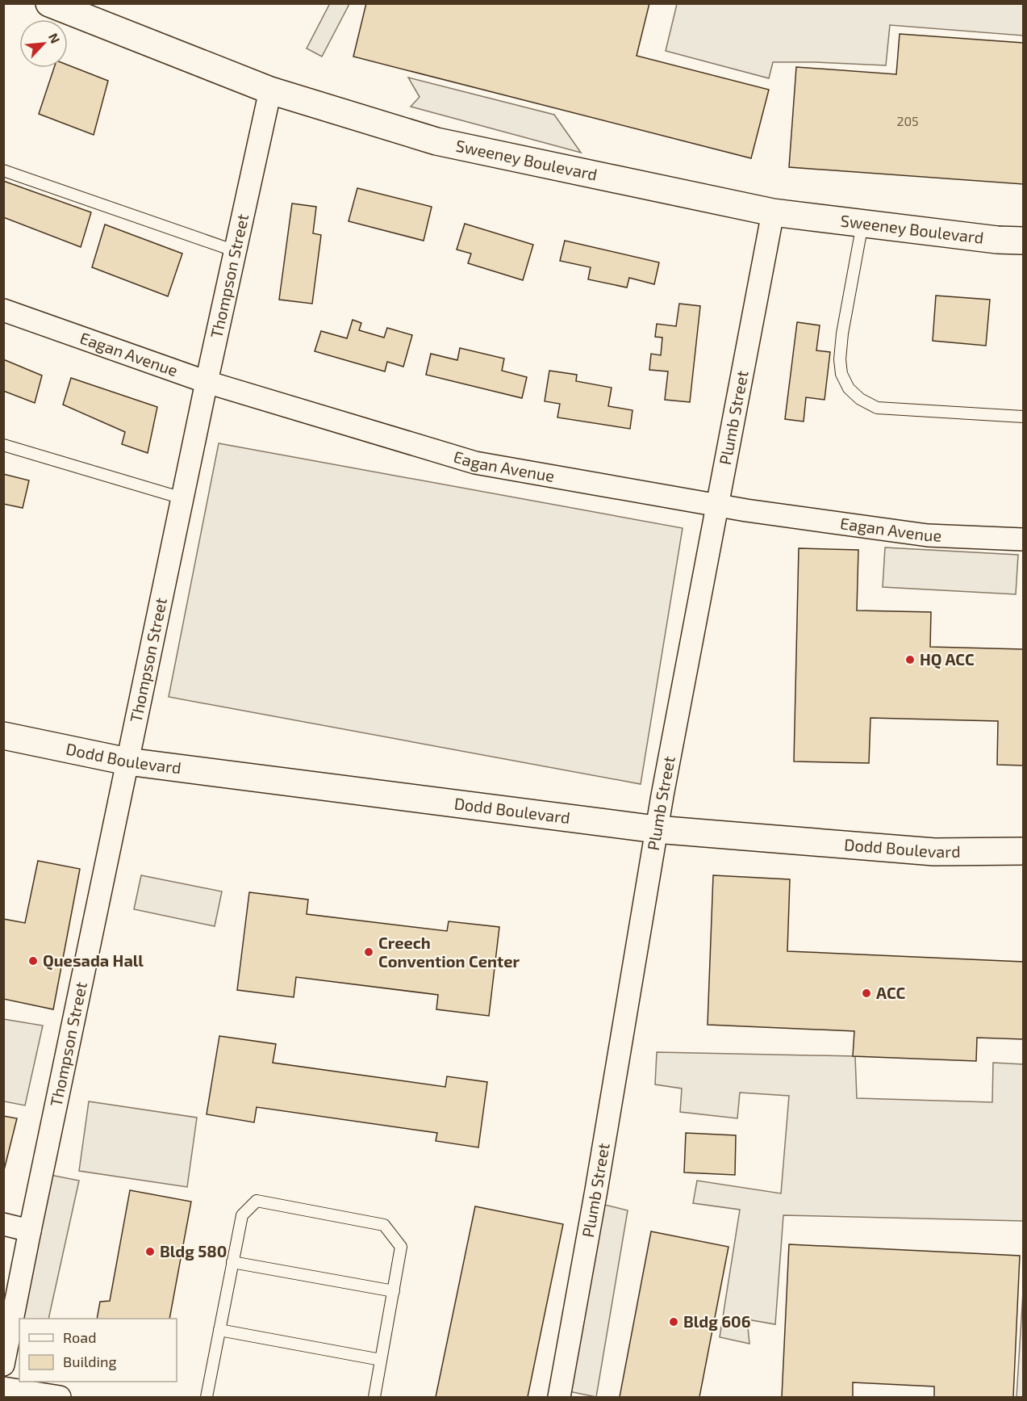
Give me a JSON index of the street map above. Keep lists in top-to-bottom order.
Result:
{
  "streets": {
    "street": [
      "Sweeney Boulevard",
      "Thompson Street",
      "Eagan Avenue",
      "Plumb Street",
      "Dodd Boulevard"
    ]
  },
  "crossings": [
    ["Sweeney Boulevard", "Thompson Street"],
    ["Sweeney Boulevard", "Plumb Street"],
    ["Thompson Street", "Eagan Avenue"],
    ["Thompson Street", "Dodd Boulevard"],
    ["Eagan Avenue", "Plumb Street"],
    ["Plumb Street", "Dodd Boulevard"]
  ],
  "places": [
    "HQ ACC",
    "Creech Convention Center",
    "Quesada Hall",
    "ACC",
    "Bldg 580",
    "Bldg 606"
  ],
  "house_numbers": ["205"],
  "legend": ["Road", "Building"],
  "north": "top right"
}
